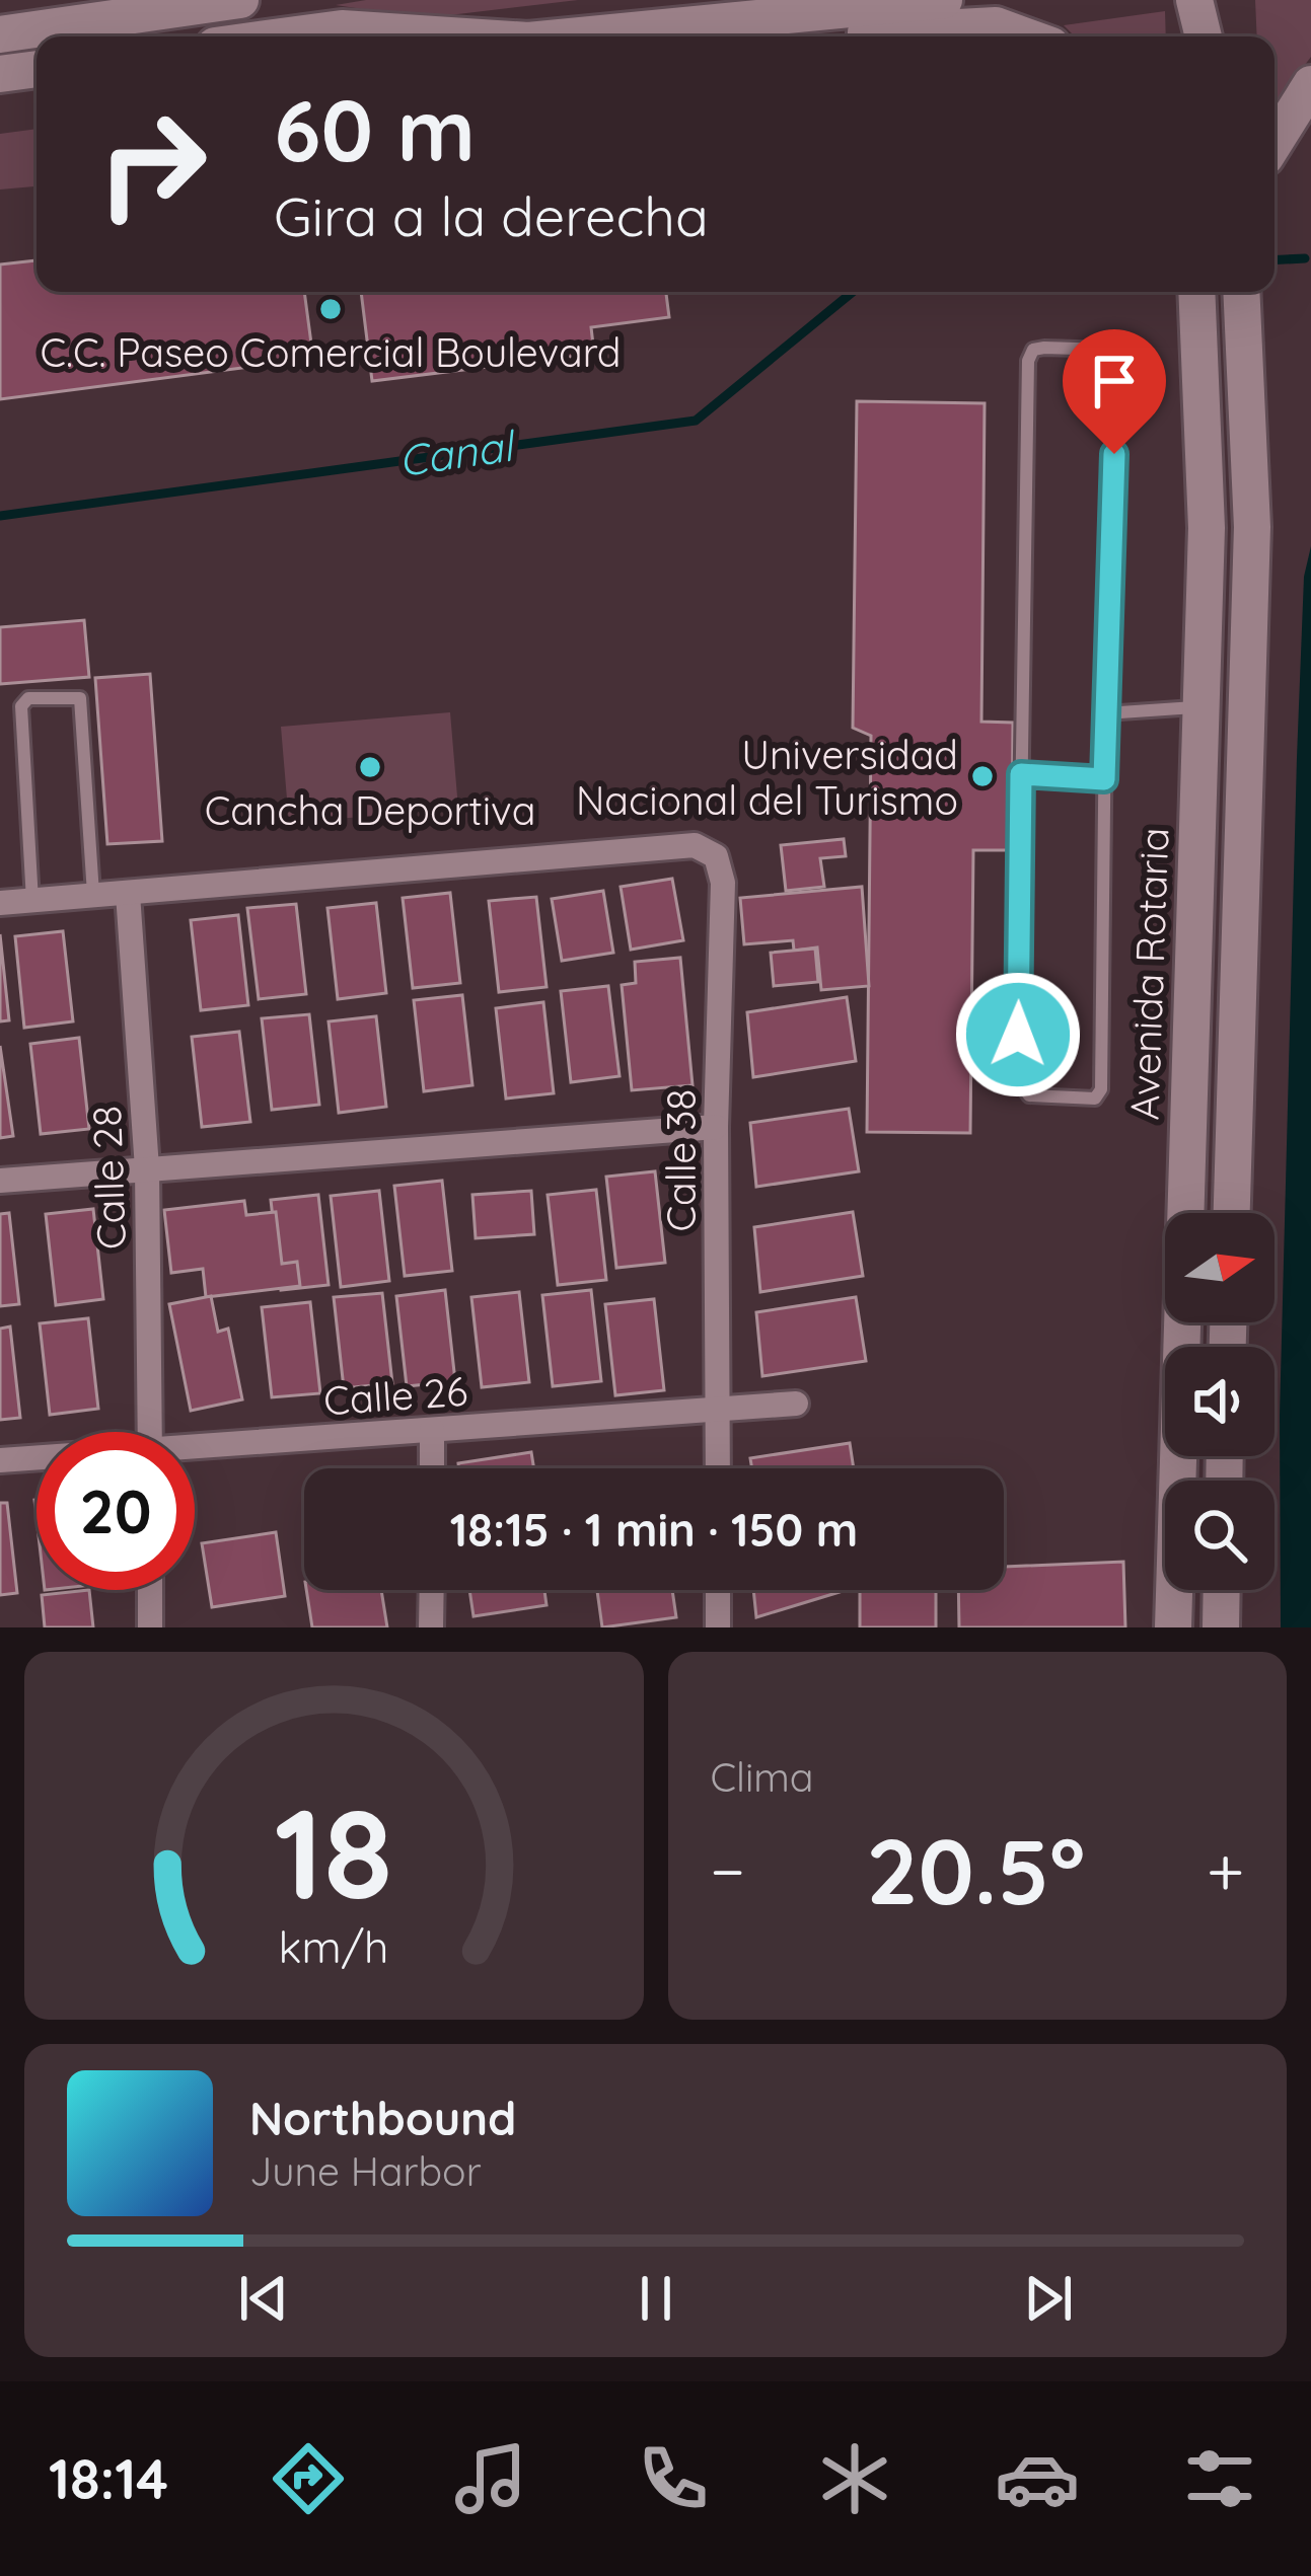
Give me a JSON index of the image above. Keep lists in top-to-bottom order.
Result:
{
  "streets": {
    "street": [
      "Avenida Rotaria",
      "Calle 38",
      "Calle 28",
      "Calle 26"
    ]
  },
  "crossings": [
    ["Calle 38", "Calle 28"],
    ["Calle 38", "Calle 26"]
  ],
  "water": ["Canal"],
  "places": ["C.C. Paseo Comercial Boulevard", "Cancha Deportiva", "Universidad Nacional del Turismo"],
  "north": "right",
  "page": {
    "turn": ["60 m", "Gira a la derecha"],
    "limit": "20",
    "trip": "18:15 · 1 min · 150 m",
    "tile": "Clima",
    "heat": ["−", "20.5°", "+"],
    "song": ["Northbound", "June Harbor"],
    "tabs": "18:14",
    "gauge": ["18", "km/h"]
  }
}
